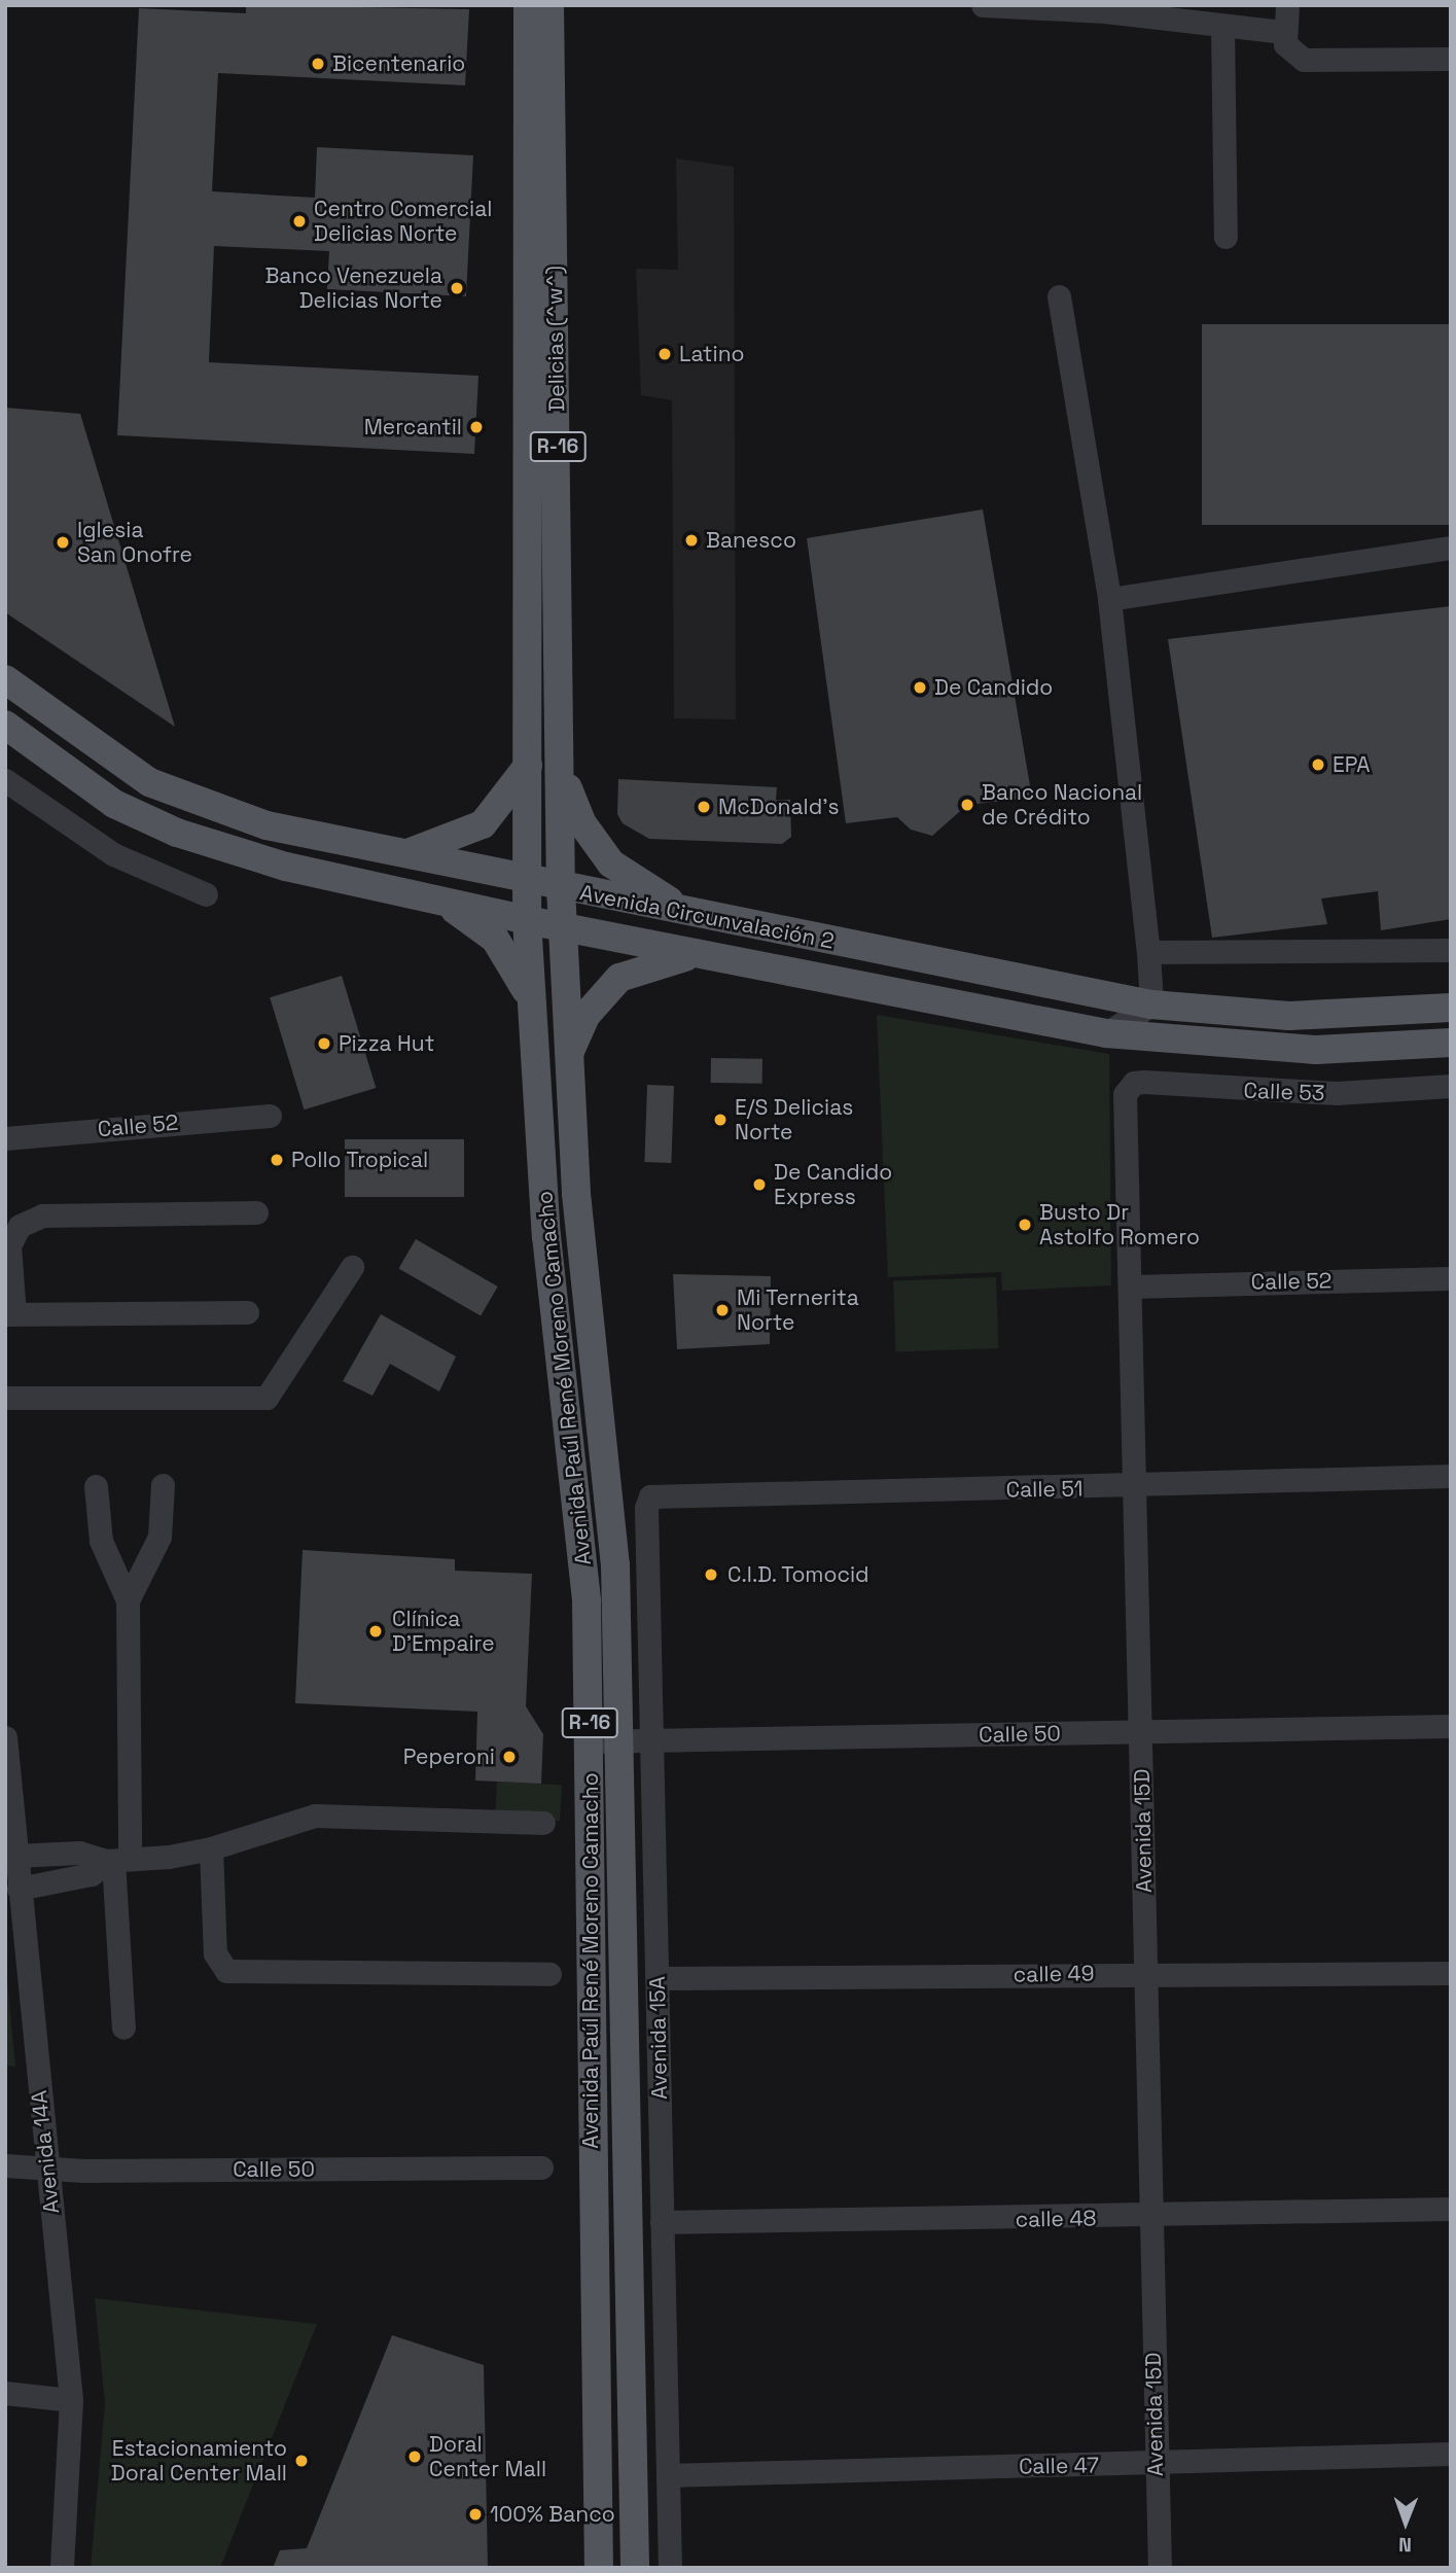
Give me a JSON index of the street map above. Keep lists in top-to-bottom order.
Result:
{
  "streets": {
    "main road": [
      "Delicias (^w^)",
      "R-16",
      "Avenida Circunvalación 2",
      "Avenida Paúl René Moreno Camacho"
    ],
    "street": [
      "Calle 53",
      "Calle 52",
      "Calle 51",
      "Calle 50",
      "Avenida 15D",
      "calle 49",
      "Avenida 15A",
      "Avenida 14A",
      "calle 48",
      "Calle 47"
    ]
  },
  "crossings": [
    ["Delicias (^w^)", "Avenida Circunvalación 2"],
    ["Delicias (^w^)", "Avenida Paúl René Moreno Camacho"],
    ["Avenida Circunvalación 2", "Avenida Paúl René Moreno Camacho"],
    ["Calle 53", "Avenida 15D"],
    ["Calle 52", "Avenida 15D"],
    ["Avenida Paúl René Moreno Camacho", "Calle 50"],
    ["Calle 51", "Avenida 15D"],
    ["Calle 51", "Avenida 15A"],
    ["Calle 50", "Avenida 15D"],
    ["Calle 50", "Avenida 15A"],
    ["Calle 50", "Avenida 14A"],
    ["Avenida 15D", "calle 49"],
    ["Avenida 15D", "calle 48"],
    ["Avenida 15D", "Calle 47"],
    ["calle 49", "Avenida 15A"],
    ["Avenida 15A", "calle 48"],
    ["Avenida 15A", "Calle 47"]
  ],
  "places": [
    "Bicentenario",
    "Centro Comercial Delicias Norte",
    "Banco Venezuela Delicias Norte",
    "Latino",
    "Mercantil",
    "Banesco",
    "Iglesia San Onofre",
    "De Candido",
    "EPA",
    "Banco Nacional de Crédito",
    "McDonald's",
    "Pizza Hut",
    "E/S Delicias Norte",
    "Pollo Tropical",
    "De Candido Express",
    "Busto Dr Astolfo Romero",
    "Mi Ternerita Norte",
    "C.I.D. Tomocid",
    "Clínica D'Empaire",
    "Peperoni",
    "Doral Center Mall",
    "Estacionamiento Doral Center Mall",
    "100% Banco"
  ],
  "north": "bottom"
}
